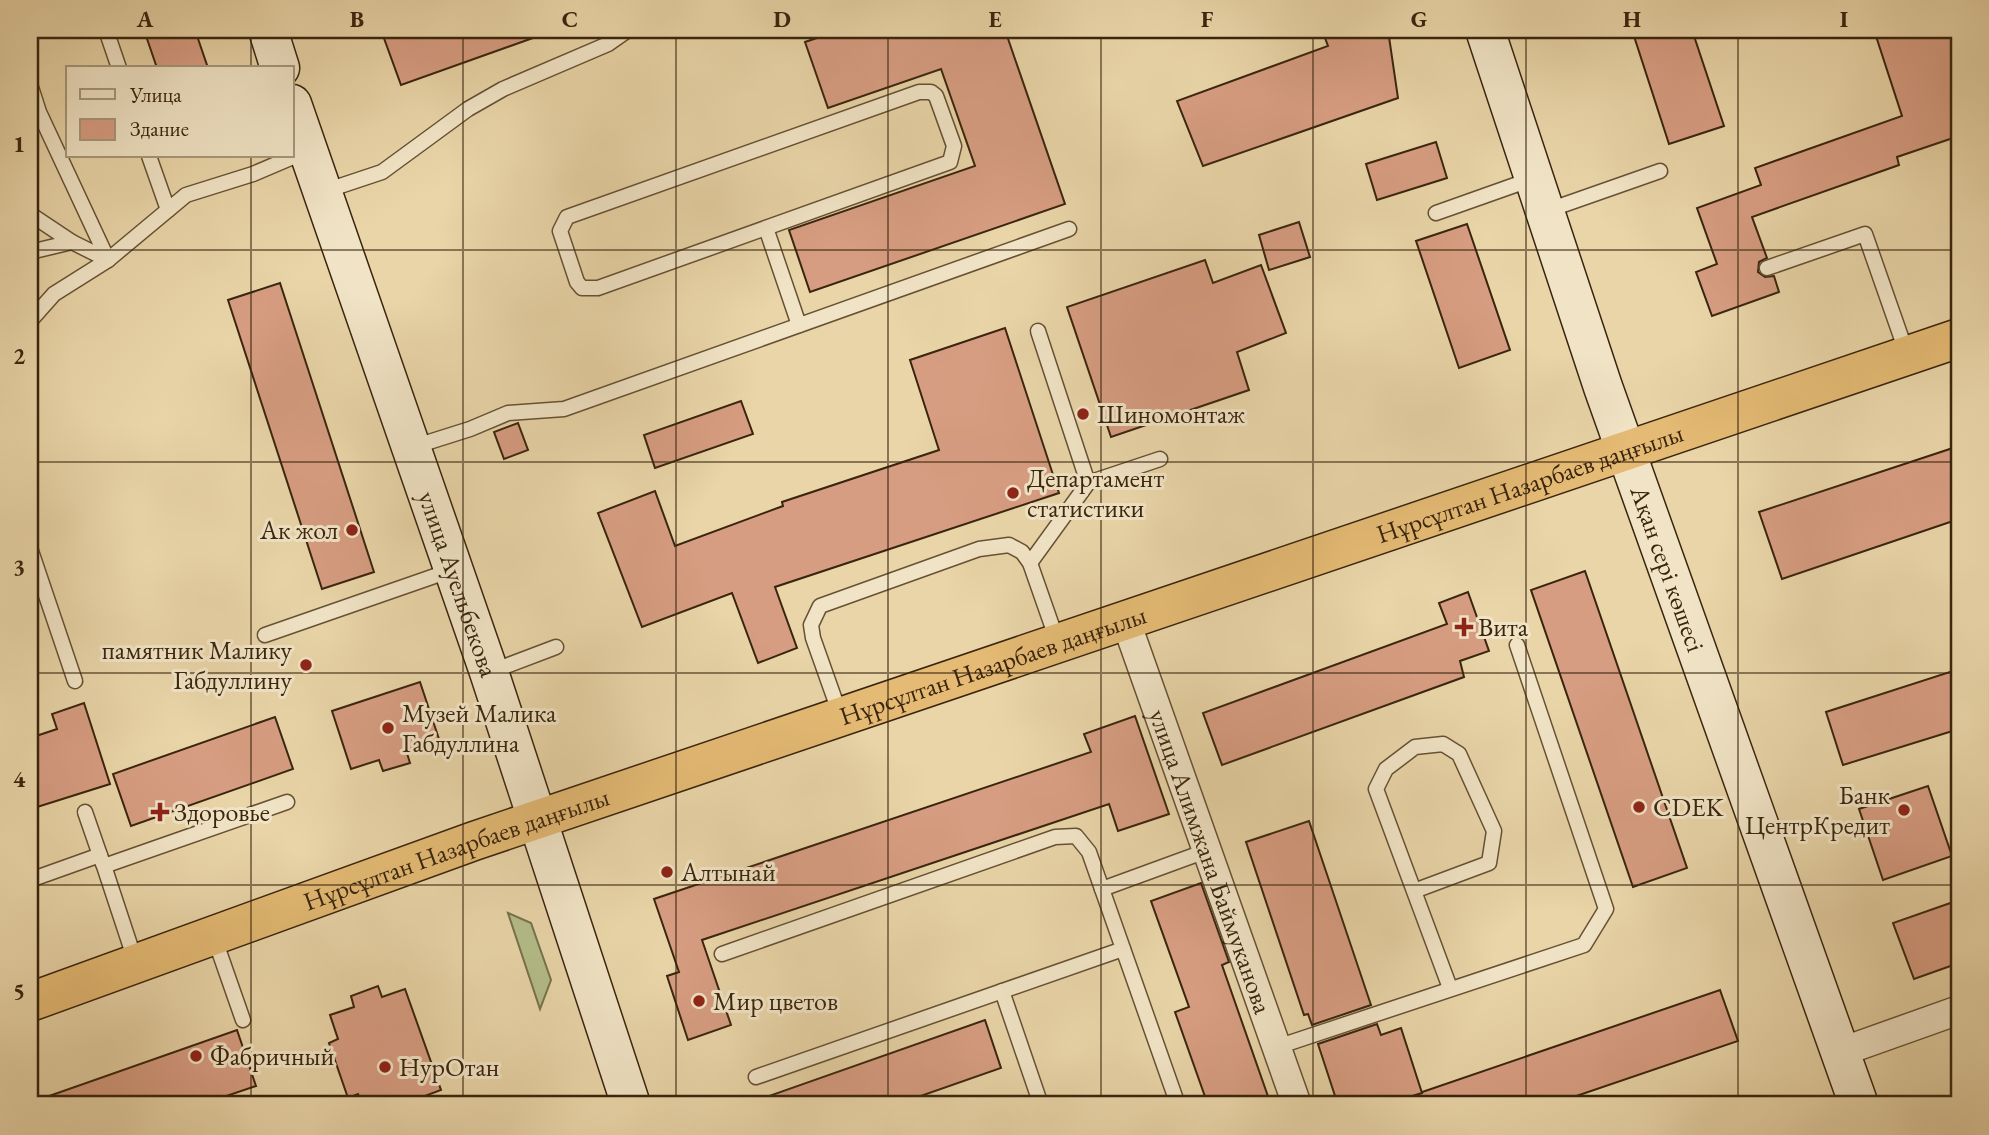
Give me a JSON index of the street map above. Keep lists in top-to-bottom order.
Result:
{
  "streets": {
    "highway": ["Нұрсұлтан Назарбаев даңғылы"],
    "street": ["Ақан сері көшесі", "улица Ауельбекова", "улица Алимжана Баймуканова"]
  },
  "crossings": [
    ["Нұрсұлтан Назарбаев даңғылы", "Ақан сері көшесі"],
    ["Нұрсұлтан Назарбаев даңғылы", "улица Ауельбекова"],
    ["Нұрсұлтан Назарбаев даңғылы", "улица Алимжана Баймуканова"]
  ],
  "places": {
    "other": [
      "Шиномонтаж",
      "Департамент статистики",
      "Ак жол",
      "памятник Малику Габдуллину",
      "Музей Малика Габдуллина",
      "CDEK",
      "Банк ЦентрКредит",
      "Алтынай",
      "Мир цветов",
      "Фабричный",
      "НурОтан"
    ],
    "health": ["Вита", "Здоровье"]
  },
  "legend": ["Улица", "Здание"],
  "grid": {
    "columns": [
      "A",
      "B",
      "C",
      "D",
      "E",
      "F",
      "G",
      "H",
      "I"
    ],
    "rows": [
      "1",
      "2",
      "3",
      "4",
      "5"
    ]
  }
}
